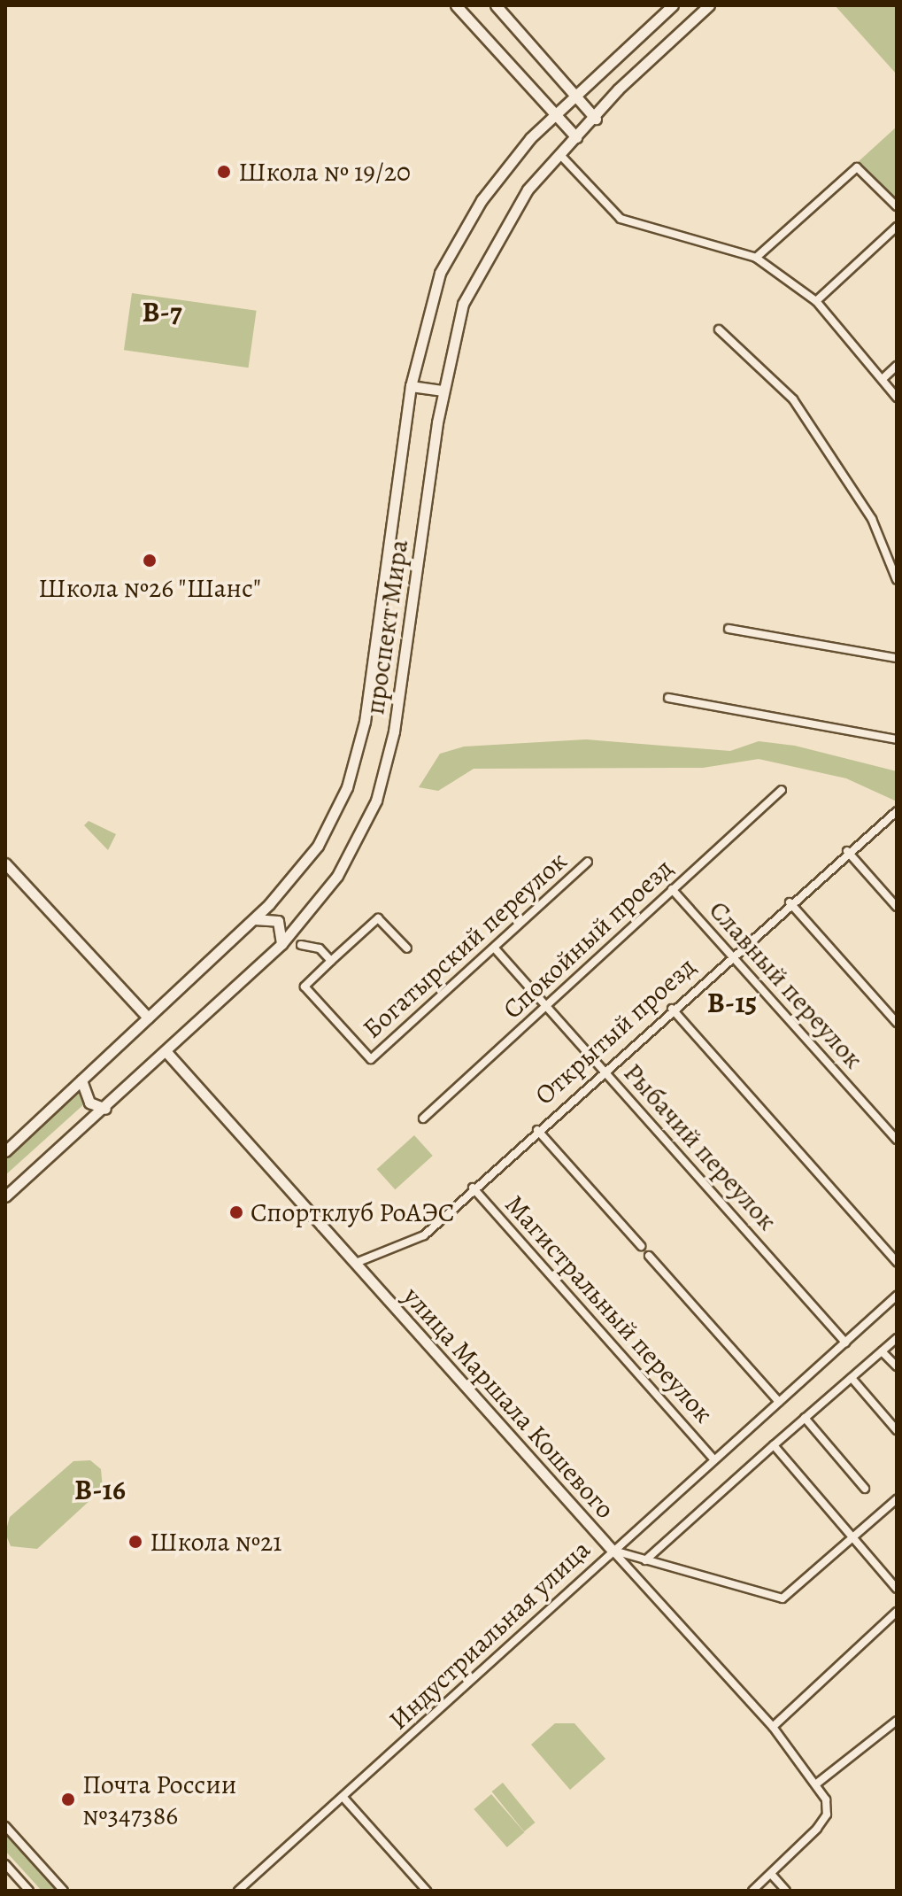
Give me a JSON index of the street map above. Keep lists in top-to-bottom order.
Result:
{
  "streets": {
    "main road": ["проспект Мира", "улица Маршала Кошевого"],
    "street": [
      "Спокойный проезд",
      "Богатырский переулок",
      "Славный переулок",
      "Открытый проезд",
      "Рыбачий переулок",
      "Магистральный переулок",
      "Индустриальная улица"
    ]
  },
  "crossings": [
    ["проспект Мира", "улица Маршала Кошевого"],
    ["Спокойный проезд", "Славный переулок"],
    ["Спокойный проезд", "Рыбачий переулок"],
    ["Богатырский переулок", "Рыбачий переулок"],
    ["Славный переулок", "Открытый проезд"],
    ["Открытый проезд", "Рыбачий переулок"],
    ["Открытый проезд", "Магистральный переулок"],
    ["Открытый проезд", "улица Маршала Кошевого"],
    ["Рыбачий переулок", "Индустриальная улица"],
    ["Магистральный переулок", "Индустриальная улица"],
    ["улица Маршала Кошевого", "Индустриальная улица"]
  ],
  "districts": ["В-7", "В-15", "В-16"],
  "places": [
    "Школа № 19/20",
    "Школа №26 \"Шанс\"",
    "Спортклуб РоАЭС",
    "Школа №21",
    "Почта России №347386"
  ]
}
